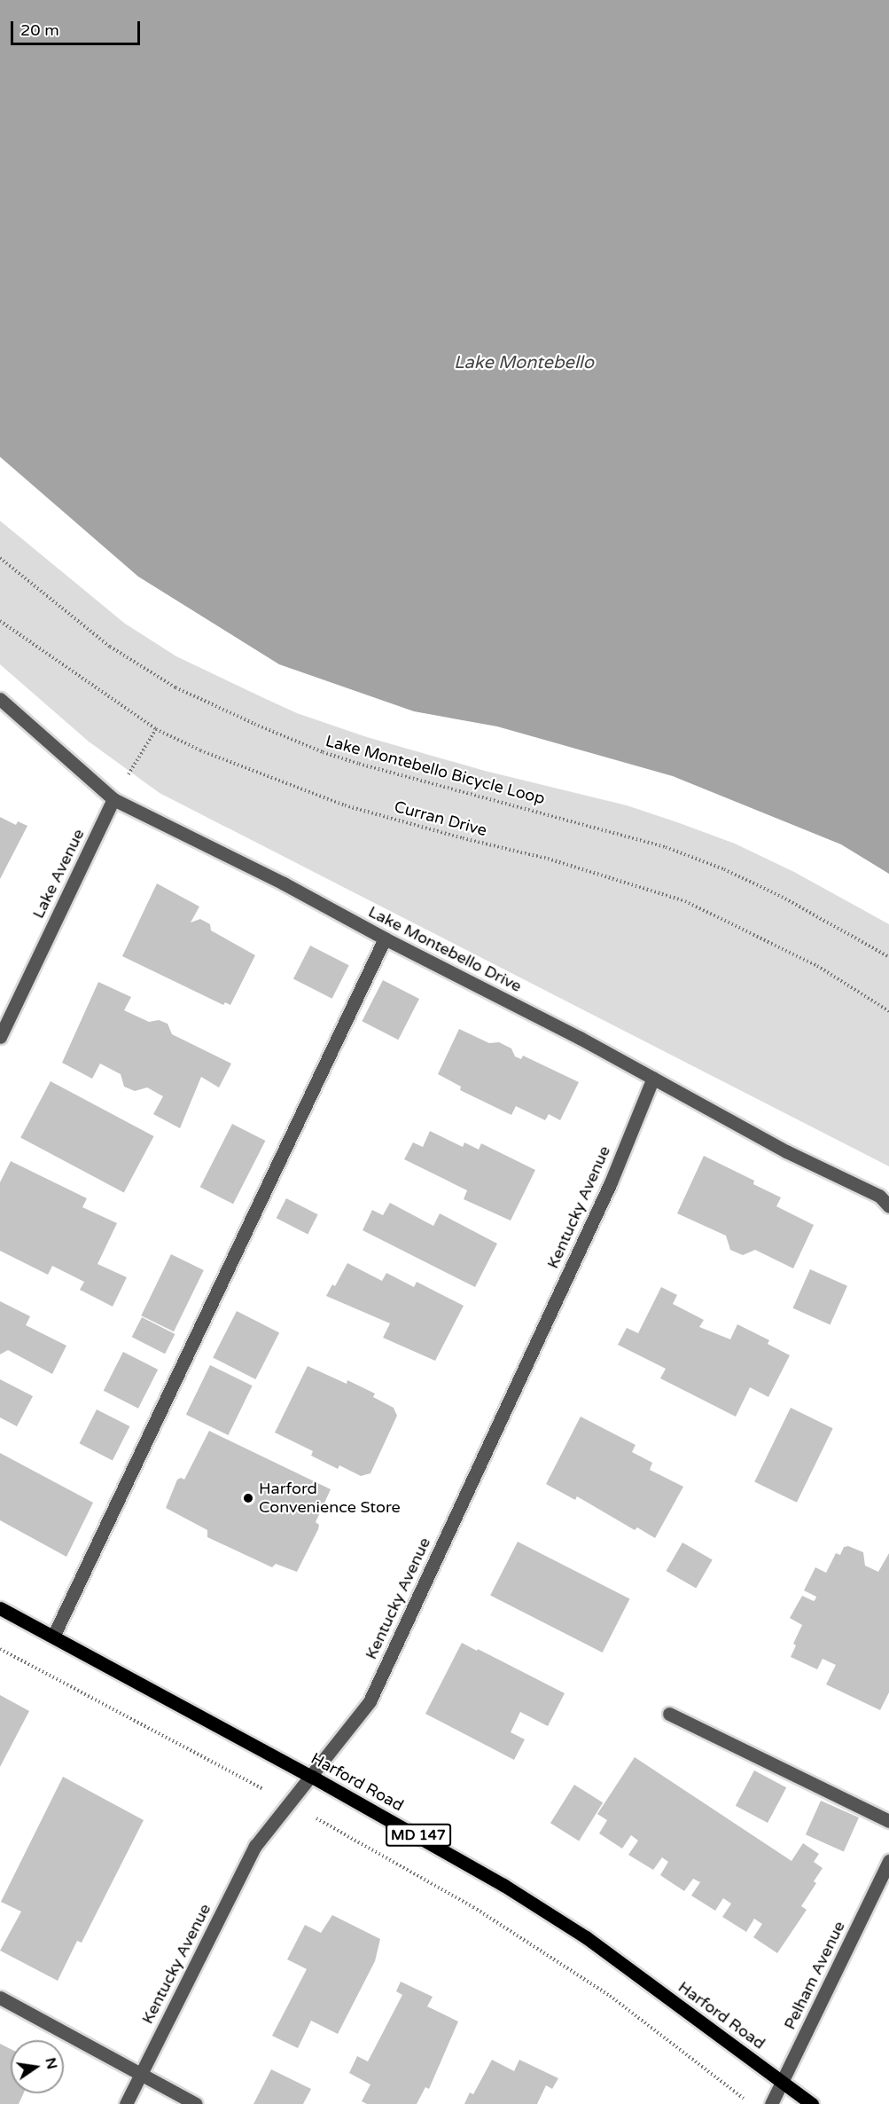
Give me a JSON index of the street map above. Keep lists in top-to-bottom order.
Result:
{
  "streets": {
    "main road": ["Harford Road", "MD 147"],
    "street": [
      "Lake Avenue",
      "Lake Montebello Drive",
      "Kentucky Avenue",
      "Pelham Avenue"
    ],
    "path": ["Lake Montebello Bicycle Loop", "Curran Drive"]
  },
  "crossings": [
    ["Lake Avenue", "Lake Montebello Drive"],
    ["Lake Montebello Drive", "Kentucky Avenue"],
    ["Kentucky Avenue", "Harford Road"],
    ["Harford Road", "Pelham Avenue"]
  ],
  "water": ["Lake Montebello"],
  "places": ["Harford Convenience Store"],
  "scale_bar": "20 m",
  "north": "right"
}
